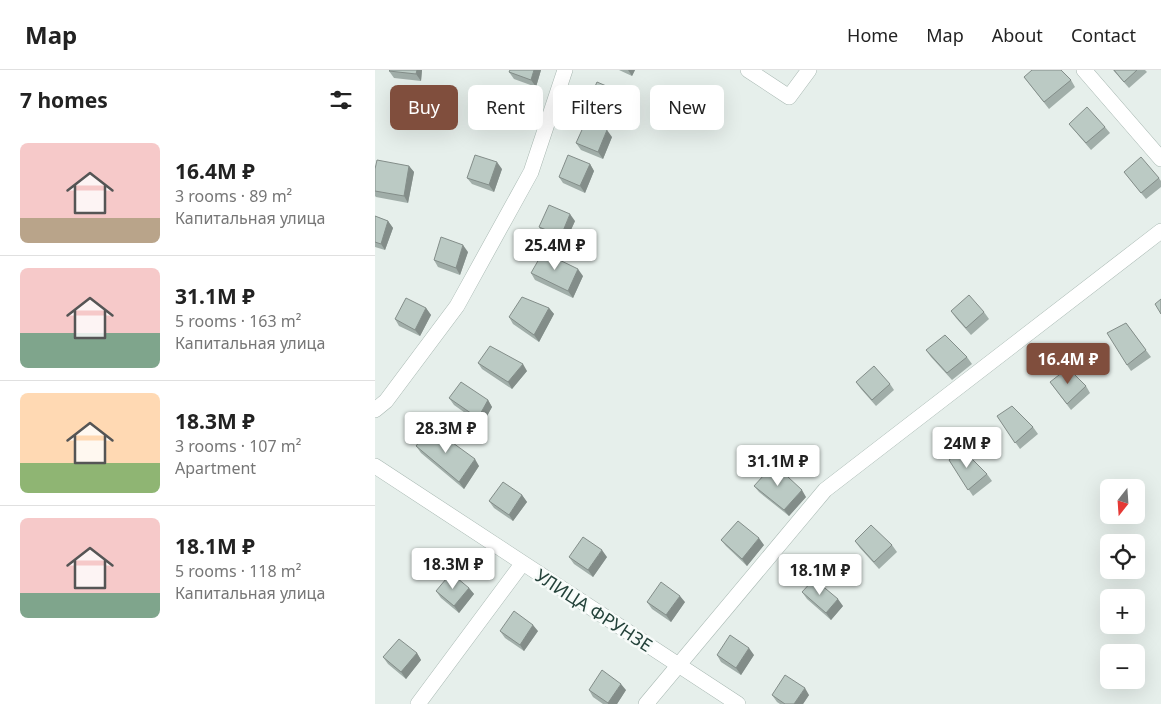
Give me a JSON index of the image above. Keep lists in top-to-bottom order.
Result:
{
  "streets": {
    "street": ["УЛИЦА ФРУНЗЕ"]
  },
  "north": "bottom",
  "page": {
    "header": "Map",
    "nav": [
      "Home",
      "Map",
      "About",
      "Contact"
    ],
    "heading": "7 homes",
    "chip": [
      "Buy",
      "Rent",
      "Filters",
      "New"
    ],
    "list": [
      {
        "name": "16.4M ₽",
        "note": "3 rooms · 89 m² · Капитальная улица"
      },
      {
        "name": "31.1M ₽",
        "note": "5 rooms · 163 m² · Капитальная улица"
      },
      {
        "name": "18.3M ₽",
        "note": "3 rooms · 107 m² · Apartment"
      },
      {
        "name": "18.1M ₽",
        "note": "5 rooms · 118 m² · Капитальная улица"
      }
    ],
    "price": [
      "25.4M ₽",
      "16.4M ₽",
      "28.3M ₽",
      "24M ₽",
      "31.1M ₽",
      "18.3M ₽",
      "18.1M ₽"
    ],
    "map_buttons": ["+", "−"]
  }
}
